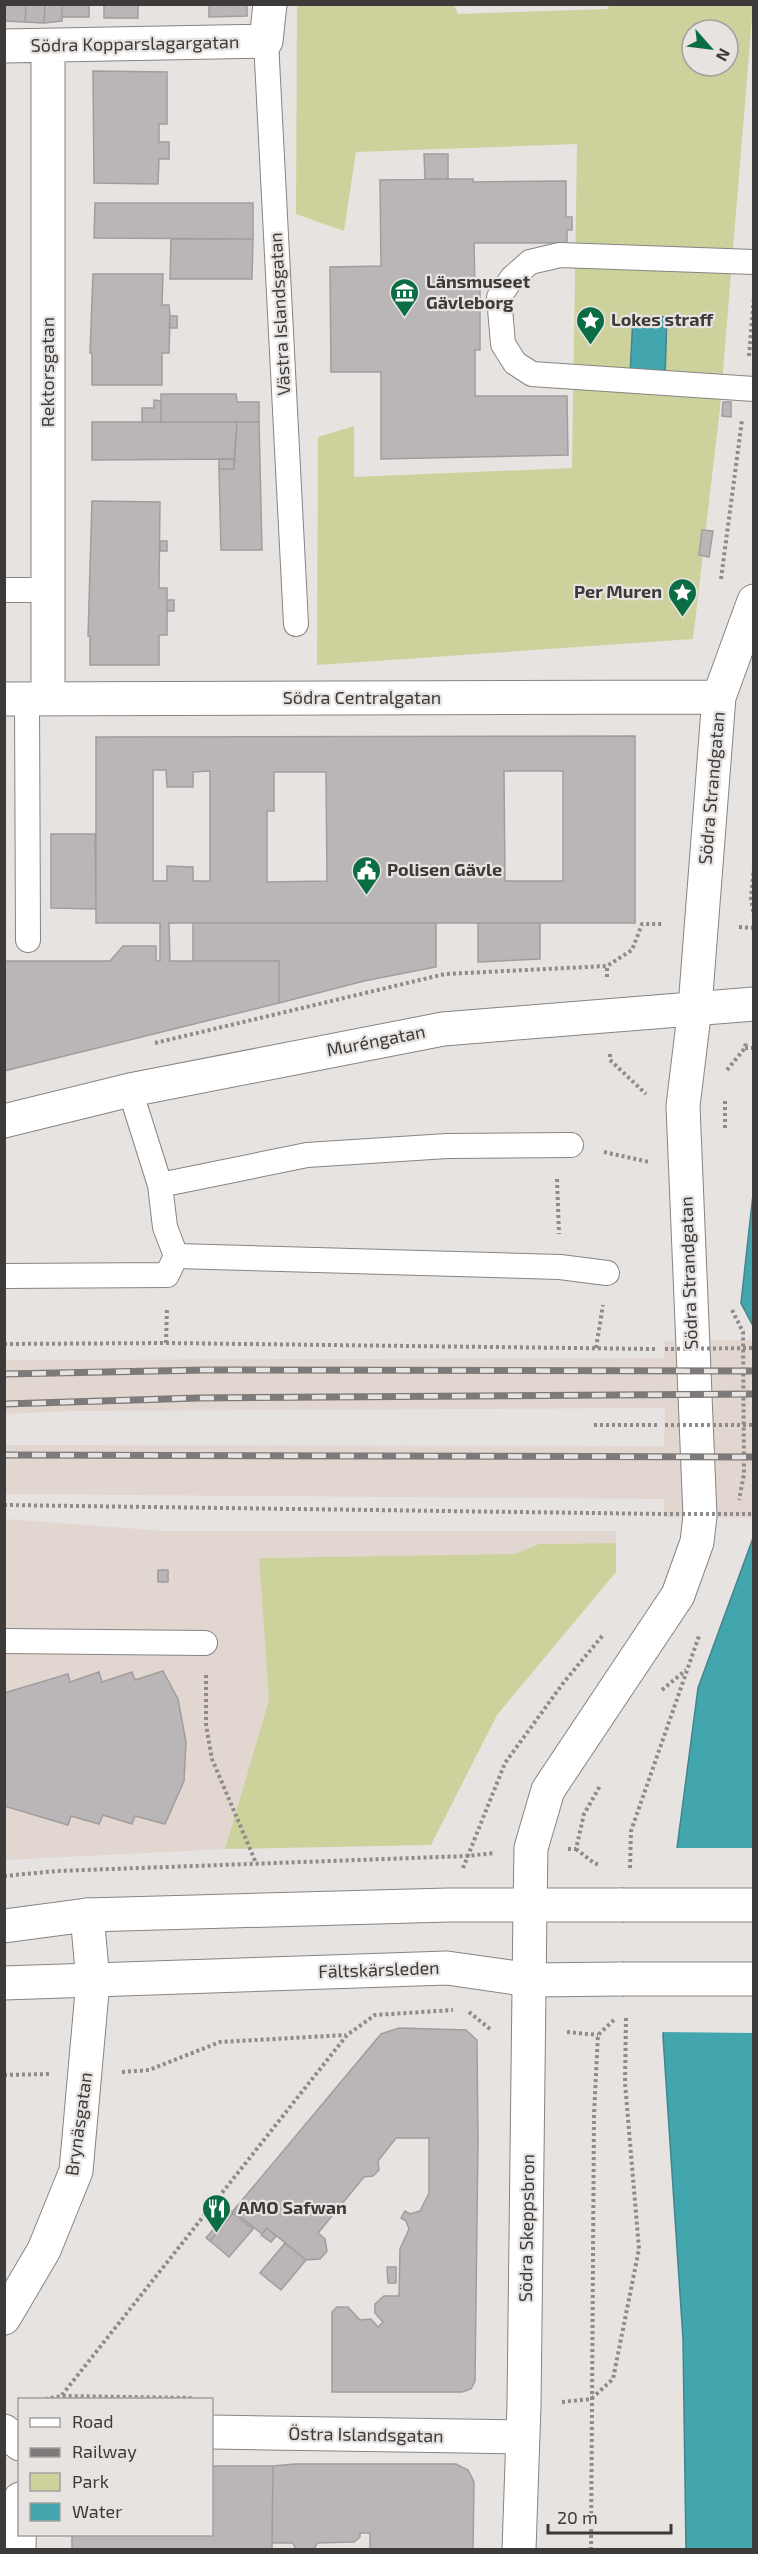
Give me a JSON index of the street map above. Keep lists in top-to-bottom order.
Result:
{
  "streets": {
    "street": [
      "Södra Kopparslagargatan",
      "Västra Islandsgatan",
      "Rektorsgatan",
      "Södra Centralgatan",
      "Södra Strandgatan",
      "Muréngatan",
      "Fältskärsleden",
      "Brynäsgatan",
      "Södra Skeppsbron",
      "Östra Islandsgatan"
    ]
  },
  "crossings": [
    ["Södra Kopparslagargatan", "Västra Islandsgatan"],
    ["Södra Kopparslagargatan", "Rektorsgatan"],
    ["Rektorsgatan", "Södra Centralgatan"],
    ["Södra Centralgatan", "Södra Strandgatan"],
    ["Södra Strandgatan", "Muréngatan"],
    ["Södra Strandgatan", "Södra Skeppsbron"],
    ["Fältskärsleden", "Brynäsgatan"],
    ["Fältskärsleden", "Södra Skeppsbron"],
    ["Södra Skeppsbron", "Östra Islandsgatan"]
  ],
  "places": {
    "museum": ["Länsmuseet Gävleborg"],
    "place": ["Lokes straff", "Per Muren"],
    "public building": ["Polisen Gävle"],
    "restaurant": ["AMO Safwan"]
  },
  "legend": [
    "Road",
    "Railway",
    "Park",
    "Water"
  ],
  "scale_bar": "20 m",
  "north": "bottom right"
}
